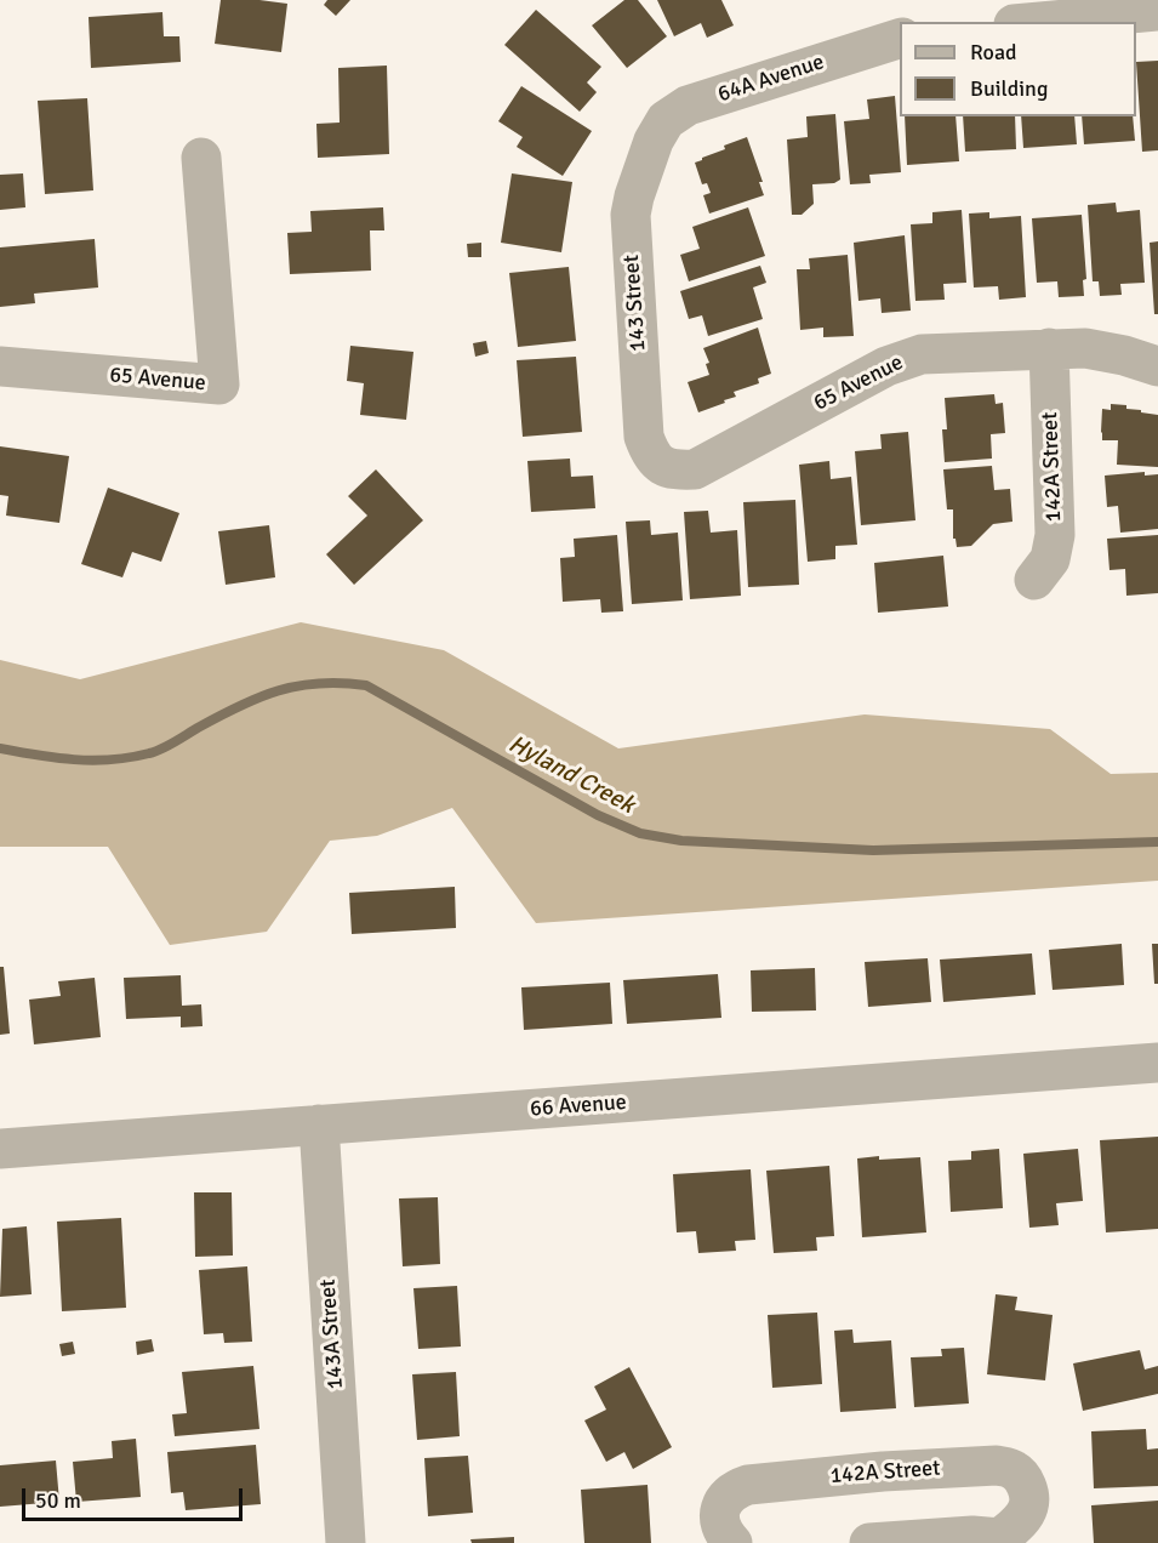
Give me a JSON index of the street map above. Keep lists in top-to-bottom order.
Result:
{
  "streets": {
    "street": [
      "64A Avenue",
      "143 Street",
      "65 Avenue",
      "142A Street",
      "66 Avenue",
      "143A Street"
    ]
  },
  "crossings": [
    ["64A Avenue", "143 Street"],
    ["143 Street", "65 Avenue"],
    ["65 Avenue", "142A Street"],
    ["66 Avenue", "143A Street"]
  ],
  "water": ["Hyland Creek"],
  "legend": ["Road", "Building"],
  "scale_bar": "50 m"
}
